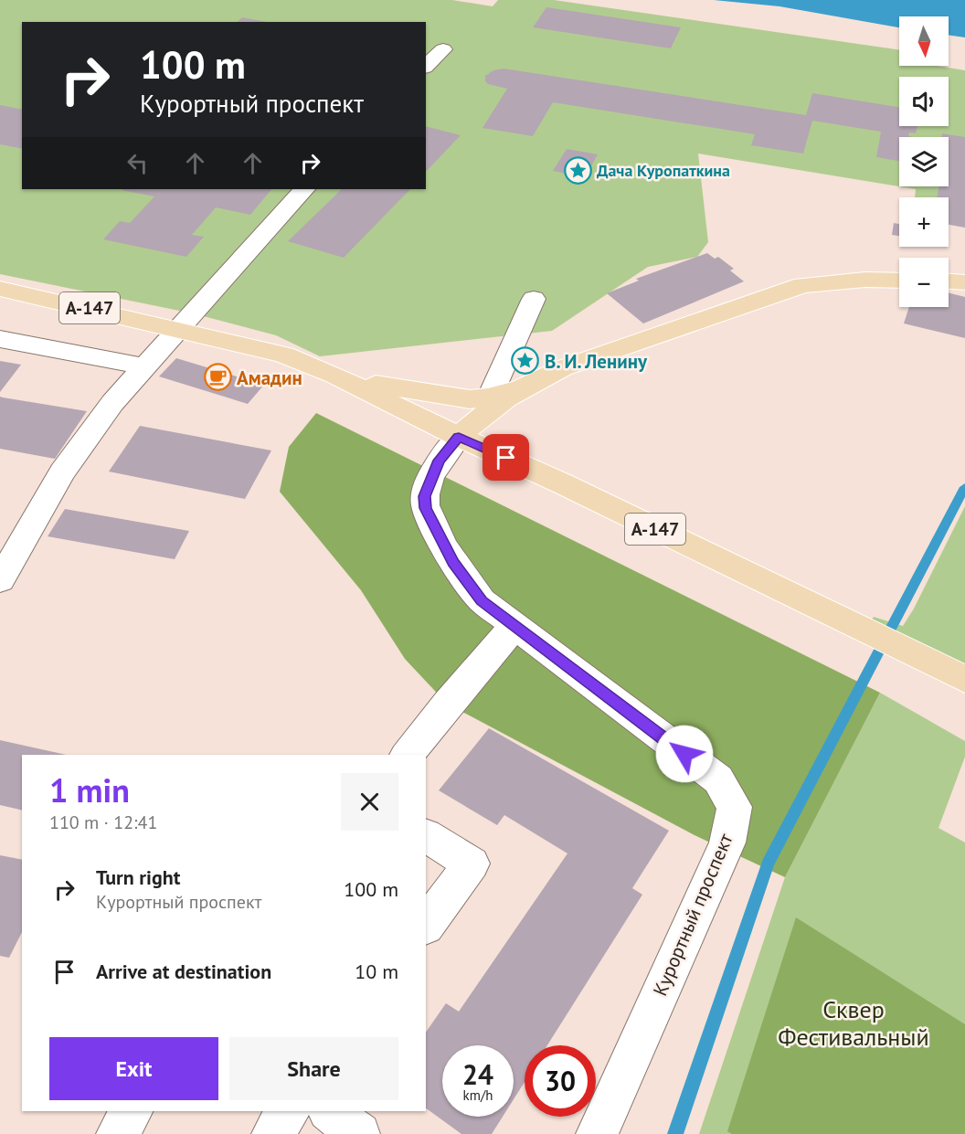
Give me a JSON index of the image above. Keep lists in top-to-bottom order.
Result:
{
  "streets": {
    "main road": ["А-147"],
    "street": ["Курортный проспект"]
  },
  "crossings": [
    ["А-147", "Курортный проспект"]
  ],
  "parks": ["Сквер Фестивальный"],
  "places": {
    "place": ["Дача Куропаткина", "В. И. Ленину"],
    "cafe": ["Амадин"]
  },
  "north": "bottom",
  "page": {
    "map_buttons": ["+", "−"],
    "turn": ["100 m", "Курортный проспект"],
    "heading": ["1 min", "110 m · 12:41"],
    "list": [
      {
        "name": "Turn right",
        "note": "Курортный проспект",
        "value": "100 m"
      },
      {
        "name": "Arrive at destination",
        "value": "10 m"
      }
    ],
    "buttons": ["Exit", "Share"],
    "speed": "24 km/h",
    "limit": "30"
  }
}
